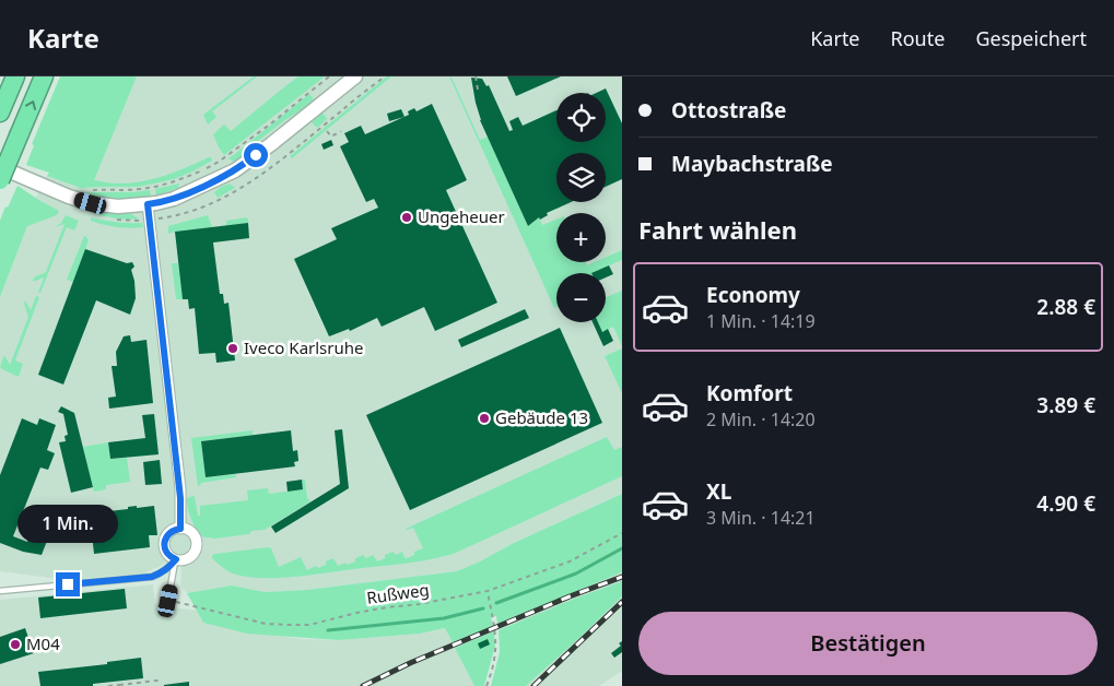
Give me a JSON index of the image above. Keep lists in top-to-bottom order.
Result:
{
  "streets": {
    "path": ["Rußweg"]
  },
  "places": [
    "Ungeheuer",
    "Iveco Karlsruhe",
    "Gebäude 13",
    "M04"
  ],
  "page": {
    "header": "Karte",
    "nav": ["Karte", "Route", "Gespeichert"],
    "banner": ["Ottostraße", "Maybachstraße"],
    "map_buttons": ["+", "−"],
    "heading": "Fahrt wählen",
    "list": [
      {
        "name": "Economy",
        "note": "1 Min. · 14:19",
        "value": "2.88 €"
      },
      {
        "name": "Komfort",
        "note": "2 Min. · 14:20",
        "value": "3.89 €"
      },
      {
        "name": "XL",
        "note": "3 Min. · 14:21",
        "value": "4.90 €"
      }
    ],
    "bubble": "1 Min.",
    "buttons": "Bestätigen"
  }
}
